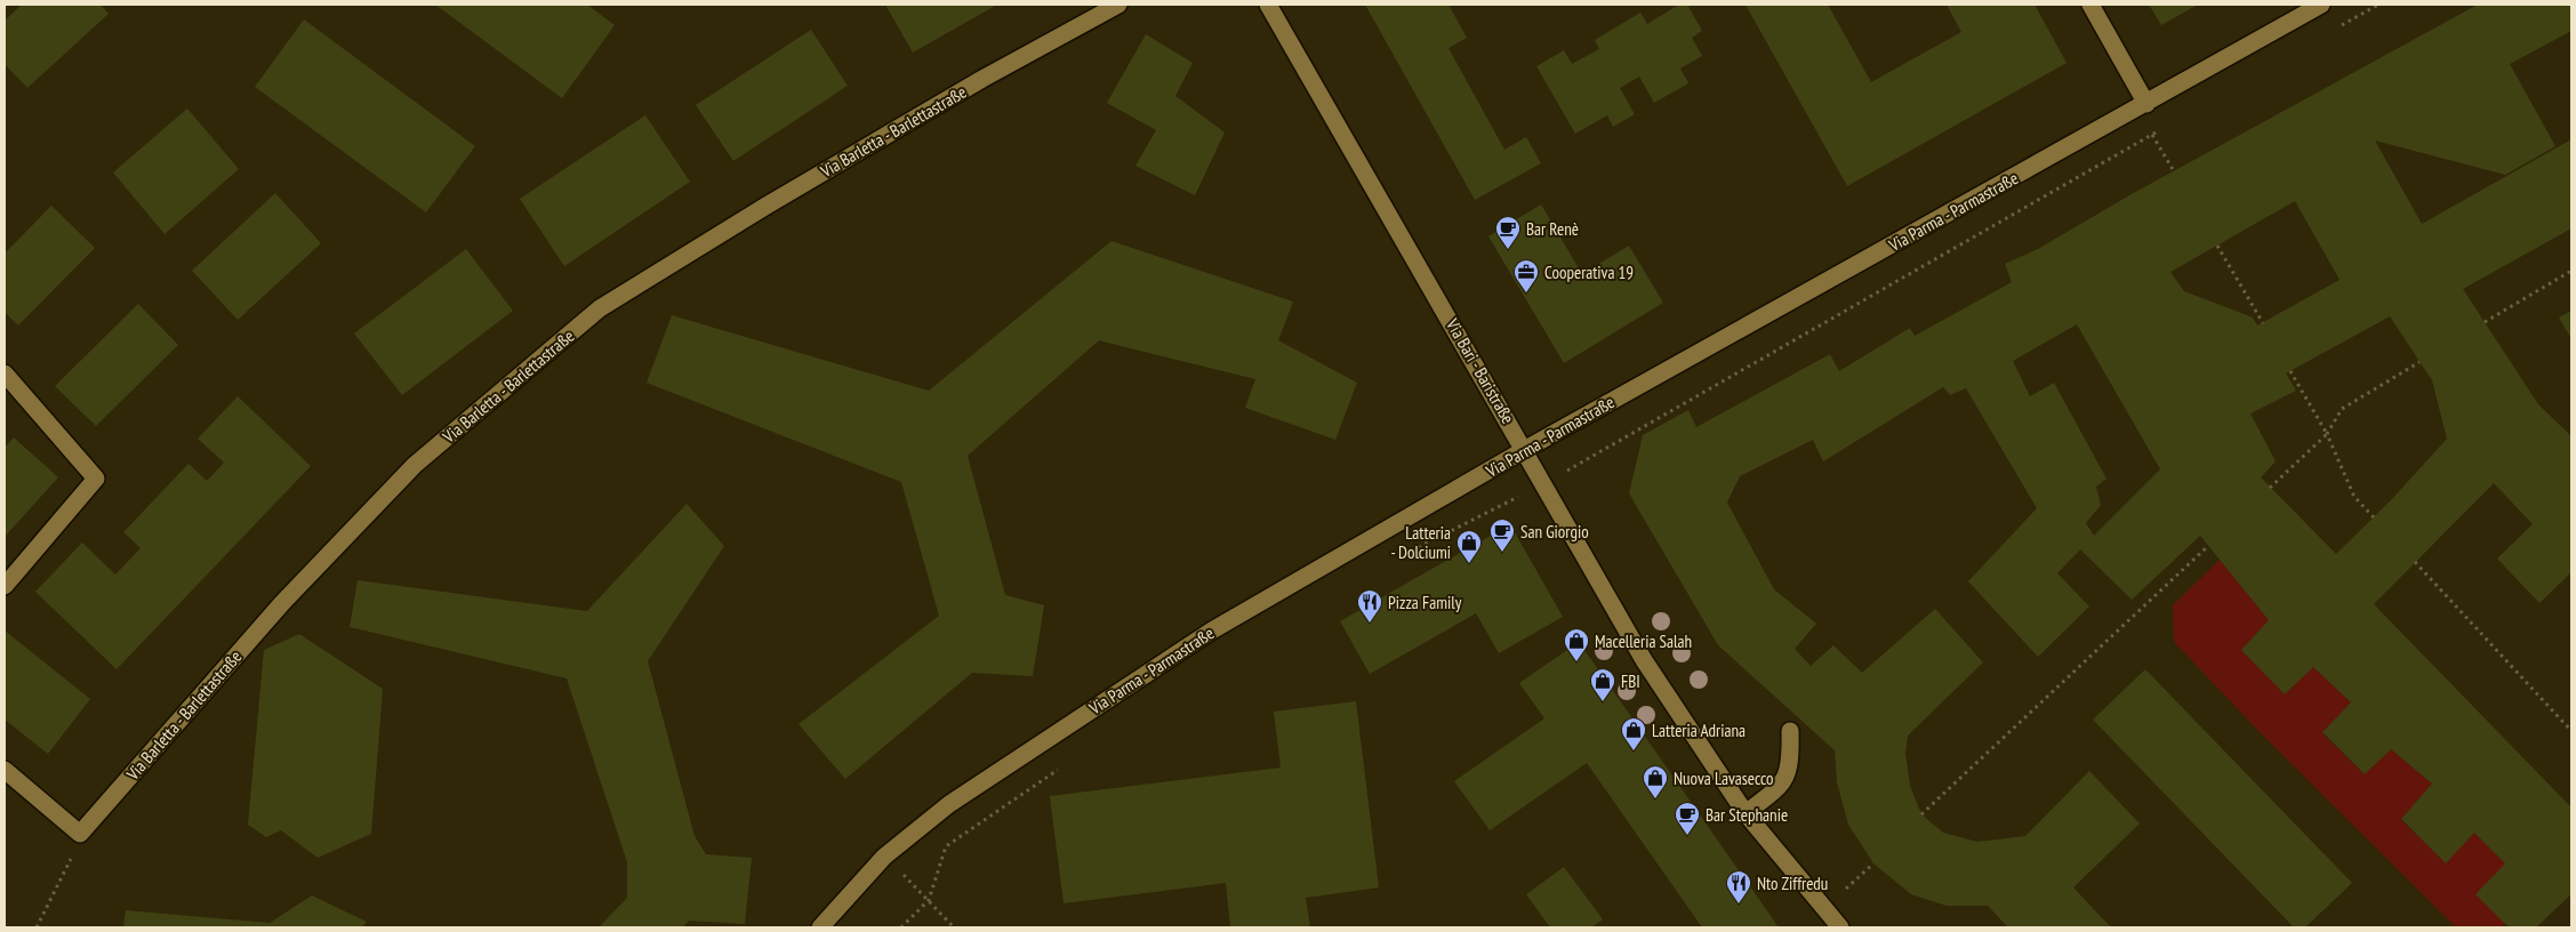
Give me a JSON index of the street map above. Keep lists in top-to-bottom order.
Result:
{
  "streets": {
    "street": ["Via Barletta - Barlettastraße", "Via Parma - Parmastraße", "Via Bari - Baristraße"]
  },
  "crossings": [
    ["Via Parma - Parmastraße", "Via Bari - Baristraße"]
  ],
  "places": {
    "cafe": ["Bar Renè", "San Giorgio", "Bar Stephanie"],
    "office": ["Cooperativa 19"],
    "shop": [
      "Latteria - Dolciumi",
      "Macelleria Salah",
      "FBI",
      "Latteria Adriana",
      "Nuova Lavasecco"
    ],
    "restaurant": ["Pizza Family", "Nto Ziffredu"]
  }
}
